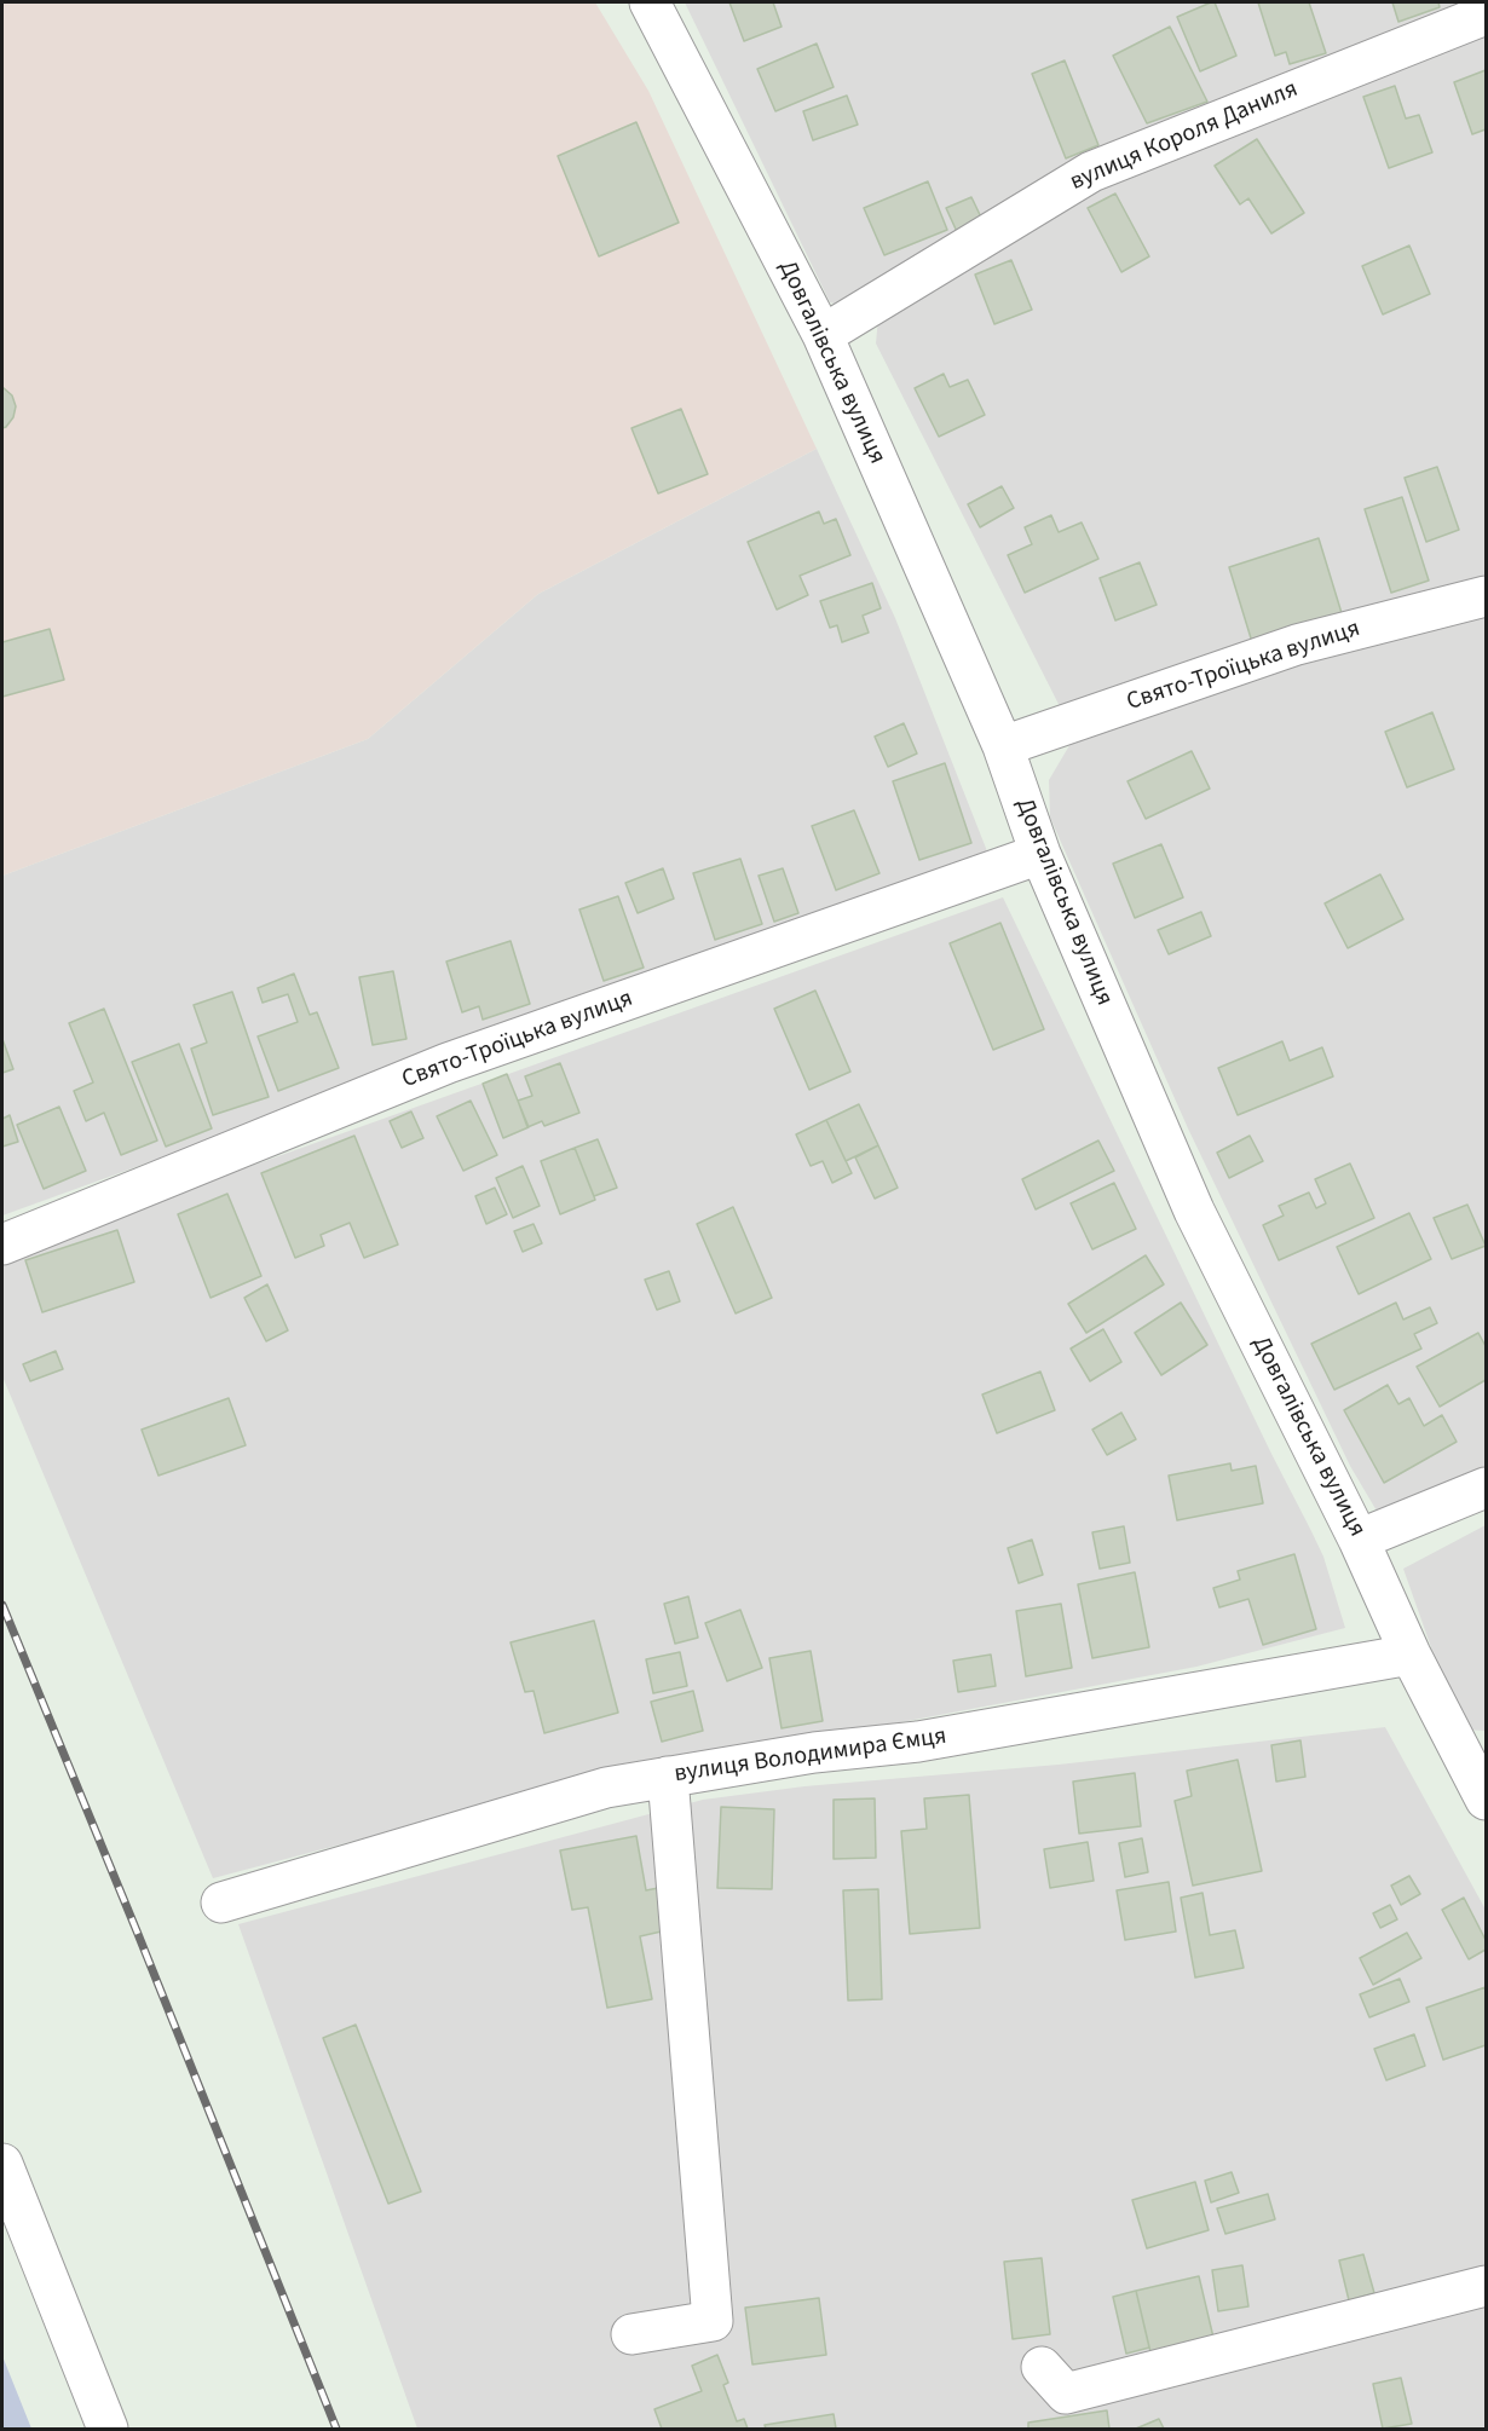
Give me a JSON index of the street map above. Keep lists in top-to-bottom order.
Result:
{
  "streets": {
    "street": [
      "вулиця Короля Даниля",
      "Довгалівська вулиця",
      "Свято-Троїцька вулиця",
      "вулиця Володимира Ємця"
    ]
  },
  "crossings": [
    ["вулиця Короля Даниля", "Довгалівська вулиця"],
    ["Довгалівська вулиця", "Свято-Троїцька вулиця"],
    ["Довгалівська вулиця", "вулиця Володимира Ємця"]
  ]
}
